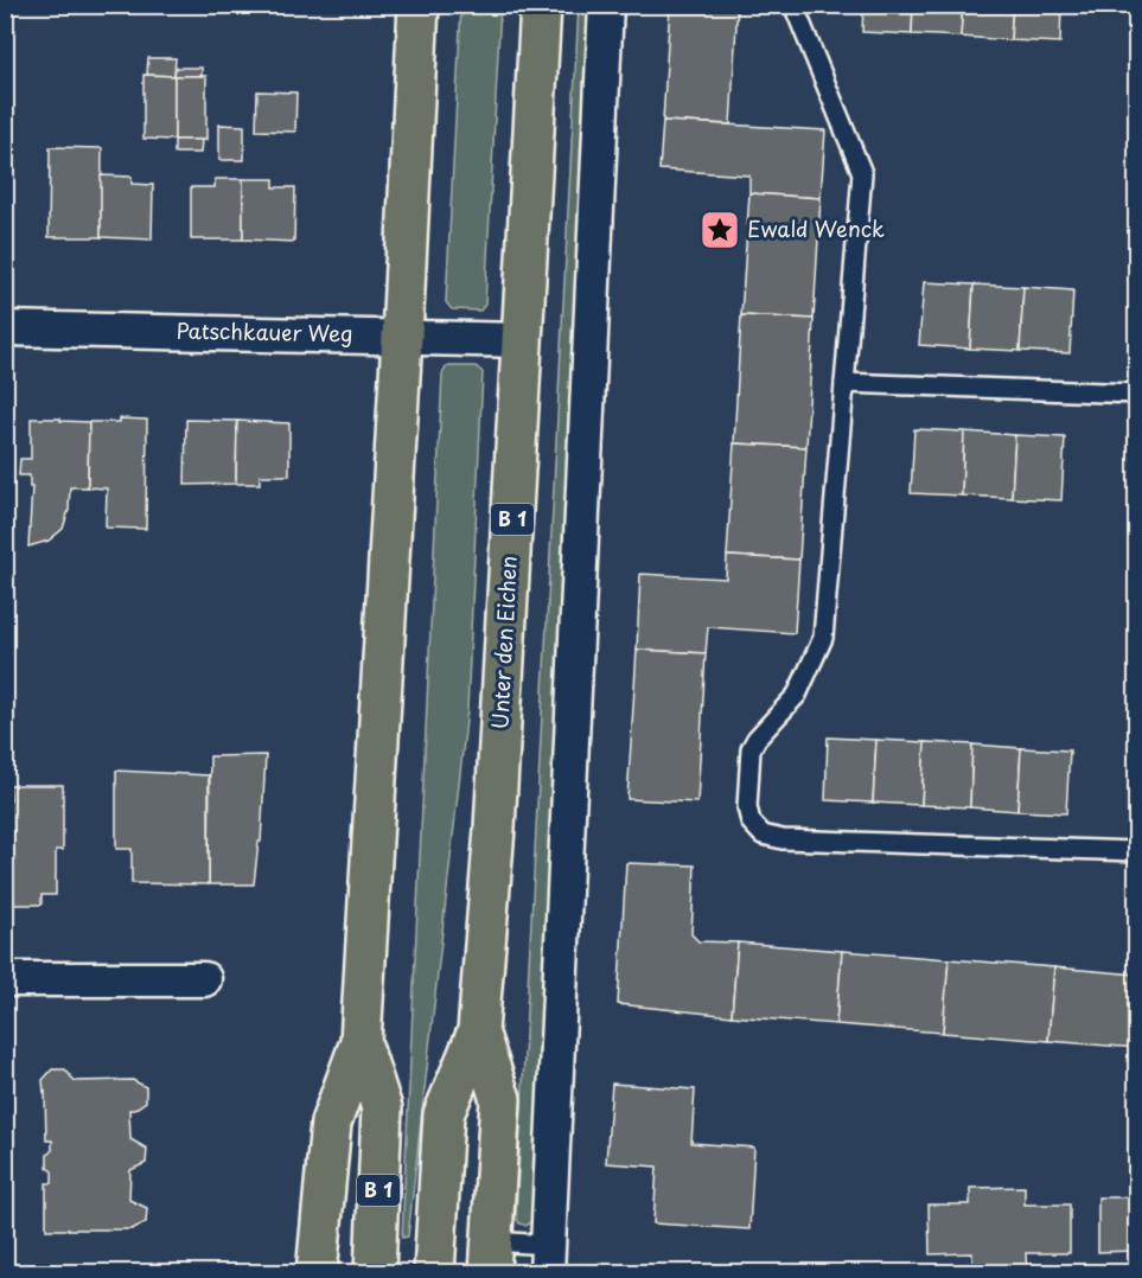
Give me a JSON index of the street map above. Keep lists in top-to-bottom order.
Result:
{
  "streets": {
    "main road": ["B 1", "Unter den Eichen"],
    "street": ["Patschkauer Weg"]
  },
  "crossings": [
    ["Patschkauer Weg", "B 1"],
    ["Patschkauer Weg", "Unter den Eichen"]
  ],
  "places": {
    "place": ["Ewald Wenck"]
  }
}
